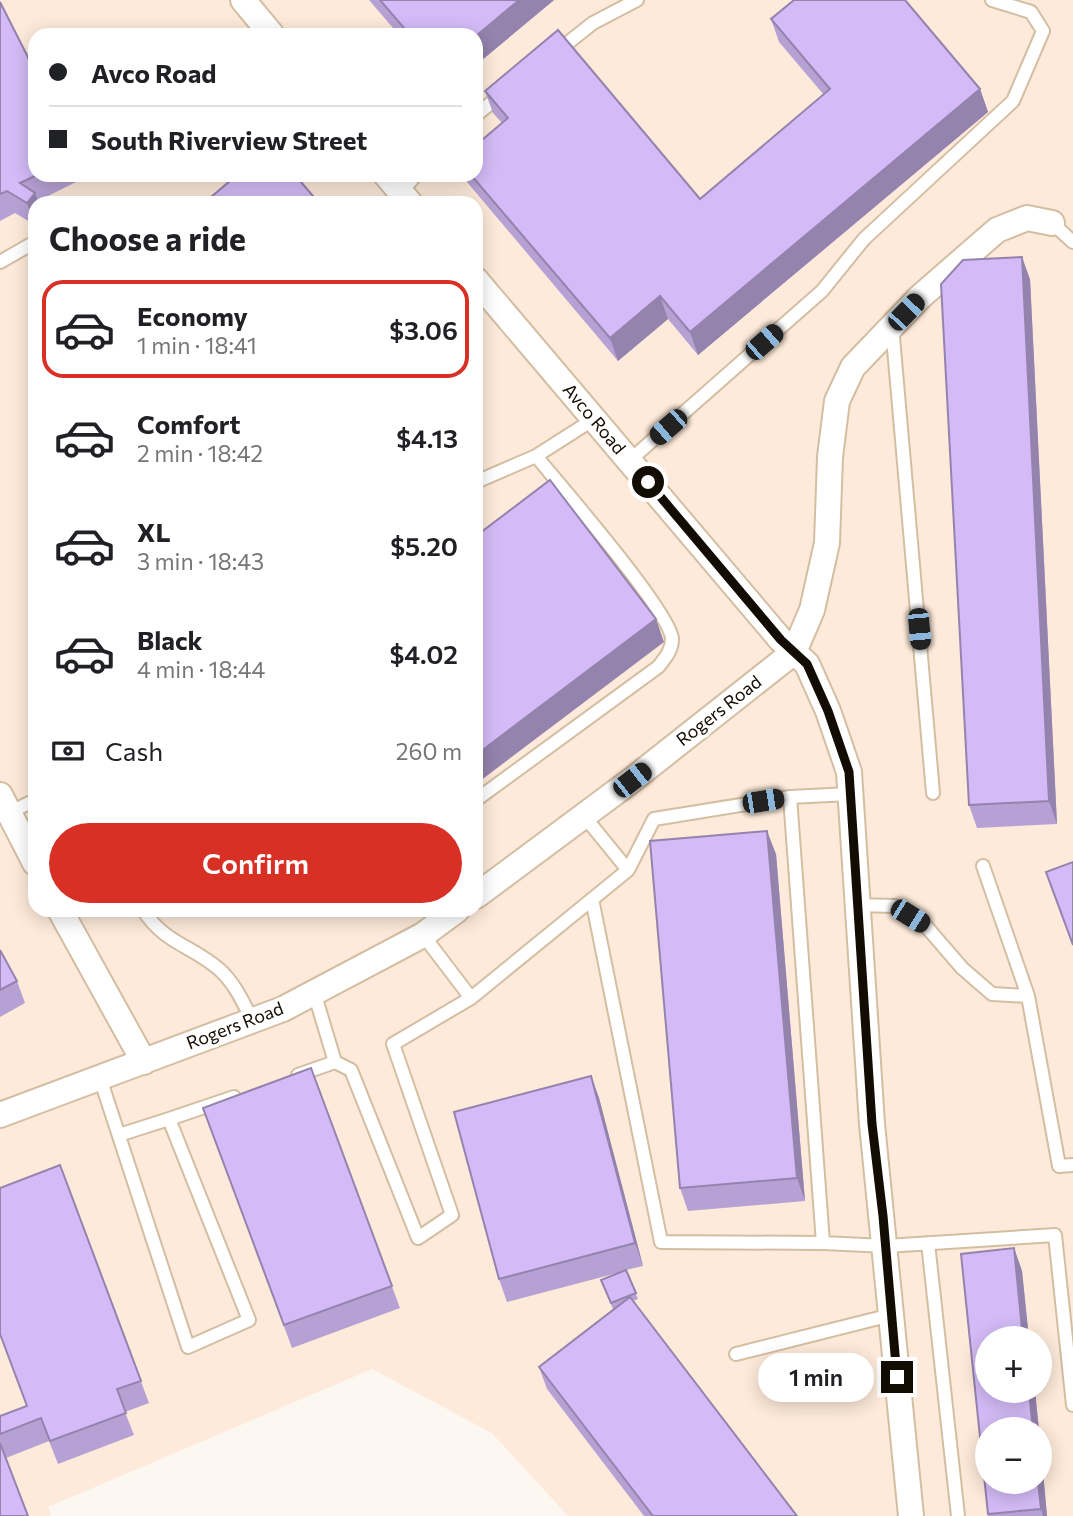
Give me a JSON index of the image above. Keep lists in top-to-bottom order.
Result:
{
  "streets": {
    "street": ["Avco Road", "Rogers Road"]
  },
  "crossings": [
    ["Avco Road", "Rogers Road"]
  ],
  "page": {
    "banner": ["Avco Road", "South Riverview Street"],
    "heading": "Choose a ride",
    "list": [
      {
        "name": "Economy",
        "note": "1 min · 18:41",
        "value": "$3.06"
      },
      {
        "name": "Comfort",
        "note": "2 min · 18:42",
        "value": "$4.13"
      },
      {
        "name": "XL",
        "note": "3 min · 18:43",
        "value": "$5.20"
      },
      {
        "name": "Black",
        "note": "4 min · 18:44",
        "value": "$4.02"
      }
    ],
    "pay": ["Cash", "260 m"],
    "buttons": "Confirm",
    "map_buttons": ["+", "−"],
    "bubble": "1 min"
  }
}
